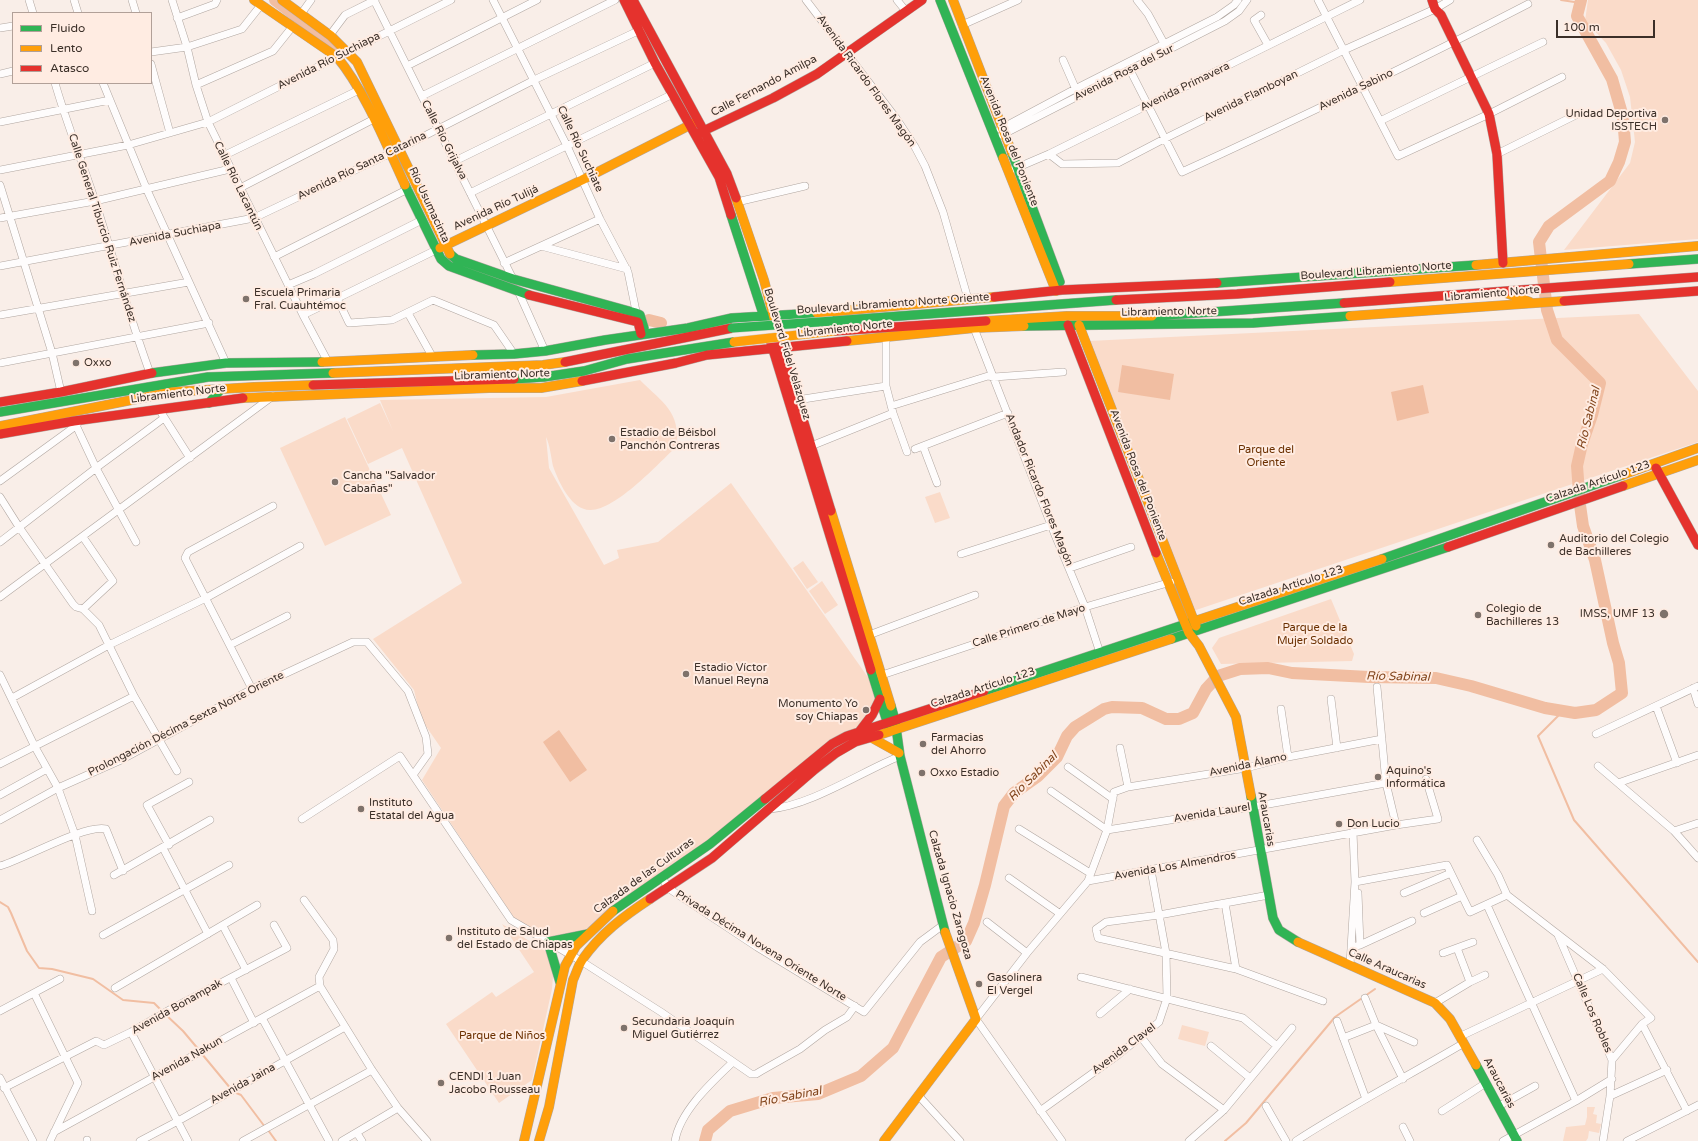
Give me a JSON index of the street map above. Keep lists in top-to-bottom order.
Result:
{
  "streets": {
    "main road": [
      "Calle Fernando Amilpa",
      "Avenida Rosa del Poniente",
      "Calle Río Suchiate",
      "Río Usumacinta",
      "Avenida Río Tulijá",
      "Boulevard Libramiento Norte",
      "Libramiento Norte",
      "Boulevard Libramiento Norte Oriente",
      "Boulevard Fidel Velázquez",
      "Calzada Artículo 123",
      "Araucarias",
      "Calzada de las Culturas",
      "Calzada Ignacio Zaragoza",
      "Calle Araucarias"
    ],
    "street": [
      "Avenida Río Suchiapa",
      "Avenida Rosa del Sur",
      "Avenida Ricardo Flores Magón",
      "Avenida Primavera",
      "Avenida Sabino",
      "Avenida Flamboyan",
      "Calle Río Grijalva",
      "Avenida Río Santa Catarina",
      "Calle Río Lacantún",
      "Calle General Tiburcio Ruiz Fernández",
      "Avenida Suchiapa",
      "Andador Ricardo Flores Magón",
      "Calle Primero de Mayo",
      "Prolongación Décima Sexta Norte Oriente",
      "Avenida Álamo",
      "Avenida Laurel",
      "Avenida Los Almendros",
      "Privada Décima Novena Oriente Norte",
      "Avenida Bonampak",
      "Calle Los Robles",
      "Avenida Clavel",
      "Avenida Nakun",
      "Avenida Jaina"
    ]
  },
  "crossings": [
    ["Avenida Río Suchiapa", "Calle Río Grijalva"],
    ["Avenida Río Suchiapa", "Calle Río Lacantún"],
    ["Avenida Río Suchiapa", "Río Usumacinta"],
    ["Avenida Río Suchiapa", "Calle General Tiburcio Ruiz Fernández"],
    ["Avenida Rosa del Sur", "Avenida Rosa del Poniente"],
    ["Avenida Ricardo Flores Magón", "Calle Fernando Amilpa"],
    ["Calle Fernando Amilpa", "Boulevard Fidel Velázquez"],
    ["Avenida Primavera", "Avenida Flamboyan"],
    ["Avenida Primavera", "Avenida Rosa del Poniente"],
    ["Avenida Sabino", "Avenida Flamboyan"],
    ["Calle Río Grijalva", "Avenida Río Santa Catarina"],
    ["Calle Río Grijalva", "Río Usumacinta"],
    ["Calle Río Grijalva", "Avenida Río Tulijá"],
    ["Avenida Rosa del Poniente", "Libramiento Norte"],
    ["Avenida Rosa del Poniente", "Calzada Artículo 123"],
    ["Avenida Rosa del Poniente", "Calle Primero de Mayo"],
    ["Avenida Rosa del Poniente", "Araucarias"],
    ["Calle Río Suchiate", "Avenida Río Santa Catarina"],
    ["Calle Río Suchiate", "Río Usumacinta"],
    ["Calle Río Suchiate", "Avenida Río Tulijá"],
    ["Avenida Río Santa Catarina", "Calle Río Lacantún"],
    ["Avenida Río Santa Catarina", "Río Usumacinta"],
    ["Avenida Río Santa Catarina", "Avenida Suchiapa"],
    ["Avenida Río Santa Catarina", "Boulevard Fidel Velázquez"],
    ["Calle Río Lacantún", "Avenida Río Tulijá"],
    ["Calle Río Lacantún", "Avenida Suchiapa"],
    ["Río Usumacinta", "Avenida Río Tulijá"],
    ["Avenida Río Tulijá", "Boulevard Fidel Velázquez"],
    ["Calle General Tiburcio Ruiz Fernández", "Avenida Suchiapa"],
    ["Boulevard Libramiento Norte", "Boulevard Libramiento Norte Oriente"],
    ["Libramiento Norte", "Boulevard Libramiento Norte Oriente"],
    ["Libramiento Norte", "Boulevard Fidel Velázquez"],
    ["Libramiento Norte", "Andador Ricardo Flores Magón"],
    ["Boulevard Fidel Velázquez", "Calzada Artículo 123"],
    ["Boulevard Fidel Velázquez", "Calle Primero de Mayo"],
    ["Boulevard Fidel Velázquez", "Calzada de las Culturas"],
    ["Boulevard Fidel Velázquez", "Calzada Ignacio Zaragoza"],
    ["Calzada Artículo 123", "Andador Ricardo Flores Magón"],
    ["Calzada Artículo 123", "Araucarias"],
    ["Calzada Artículo 123", "Calzada de las Culturas"],
    ["Calzada Artículo 123", "Calzada Ignacio Zaragoza"],
    ["Andador Ricardo Flores Magón", "Calle Primero de Mayo"],
    ["Avenida Álamo", "Araucarias"],
    ["Avenida Laurel", "Araucarias"],
    ["Araucarias", "Avenida Los Almendros"],
    ["Araucarias", "Calle Araucarias"],
    ["Avenida Los Almendros", "Avenida Clavel"],
    ["Calzada de las Culturas", "Calzada Ignacio Zaragoza"],
    ["Calzada de las Culturas", "Privada Décima Novena Oriente Norte"],
    ["Calzada Ignacio Zaragoza", "Privada Décima Novena Oriente Norte"]
  ],
  "water": ["Río Sabinal"],
  "parks": ["Parque del Oriente", "Parque de la Mujer Soldado", "Parque de Niños"],
  "places": [
    "Unidad Deportiva ISSTECH",
    "Escuela Primaria Fral. Cuauhtémoc",
    "Oxxo",
    "Estadio de Béisbol Panchón Contreras",
    "Cancha \"Salvador Cabañas\"",
    "Auditorio del Colegio de Bachilleres",
    "IMSS, UMF 13",
    "Colegio de Bachilleres 13",
    "Estadio Víctor Manuel Reyna",
    "Monumento Yo soy Chiapas",
    "Farmacias del Ahorro",
    "Oxxo Estadio",
    "Aquino's Informática",
    "Instituto Estatal del Agua",
    "Don Lucio",
    "Instituto de Salud del Estado de Chiapas",
    "Gasolinera El Vergel",
    "Secundaria Joaquín Miguel Gutiérrez",
    "CENDI 1 Juan Jacobo Rousseau"
  ],
  "legend": ["Fluido", "Lento", "Atasco"],
  "scale_bar": "100 m"
}
